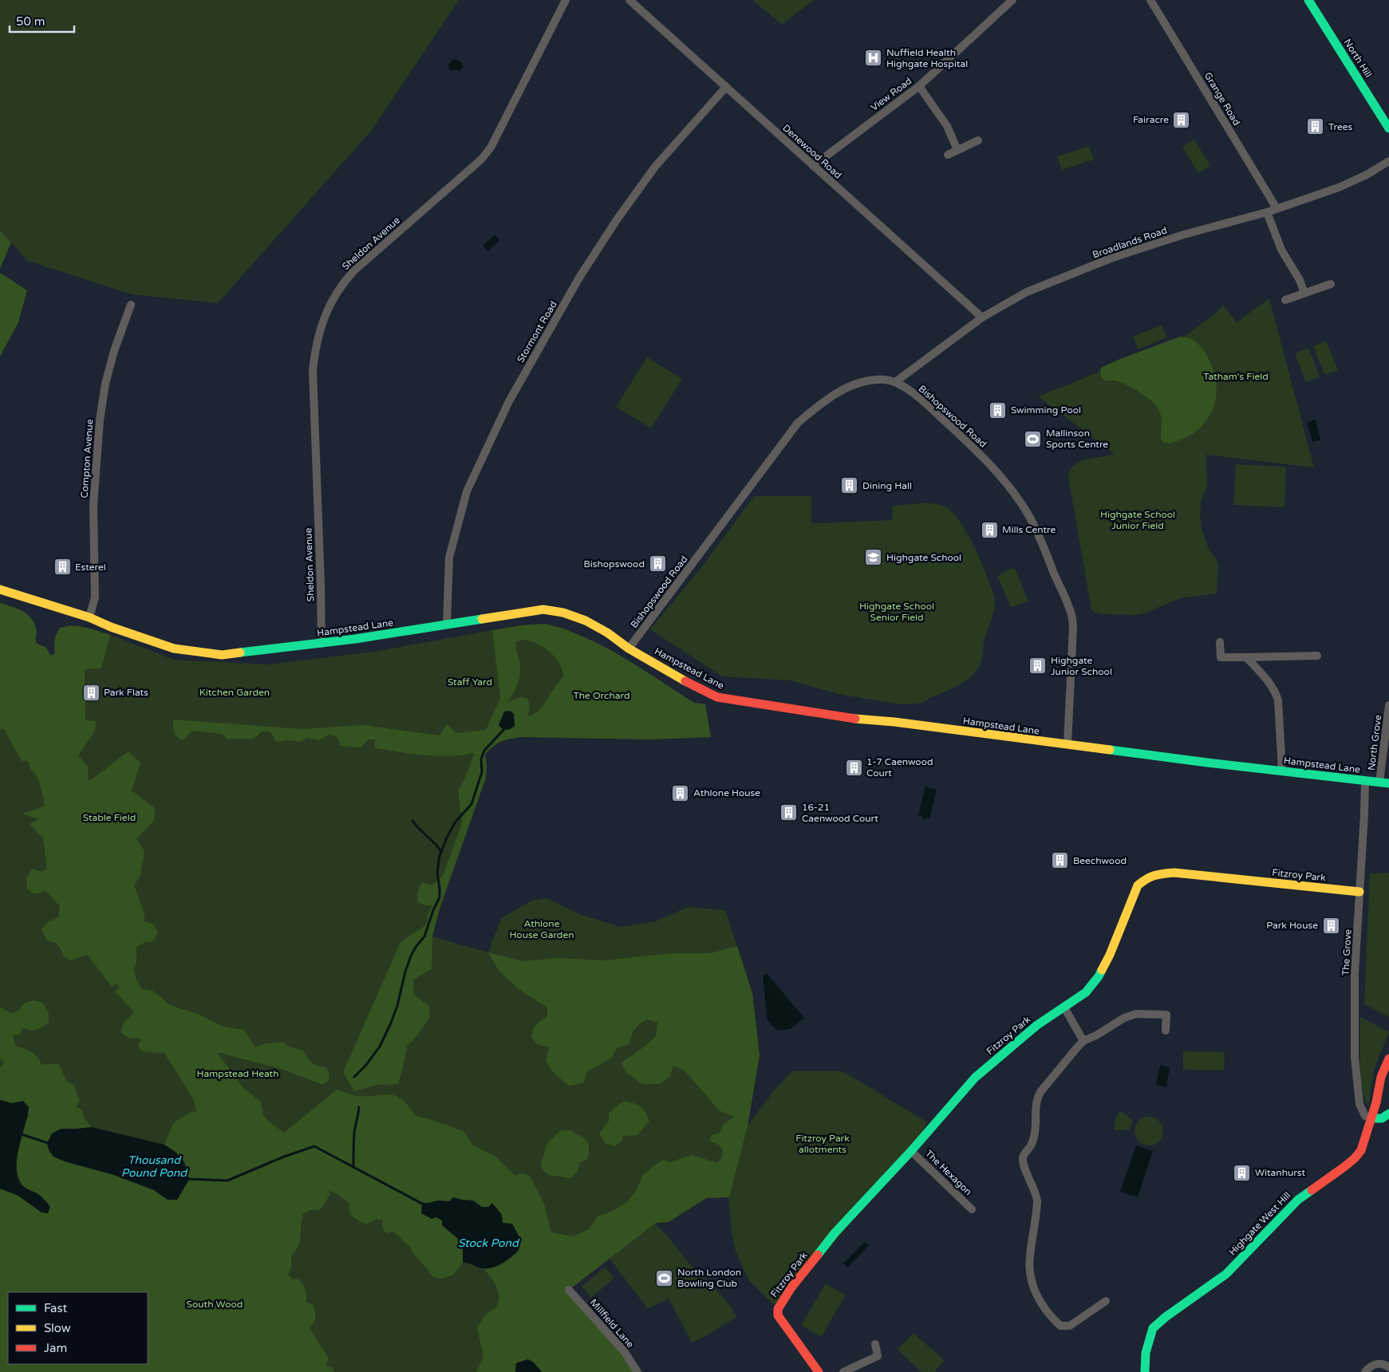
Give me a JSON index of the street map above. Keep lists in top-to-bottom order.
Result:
{
  "streets": {
    "main road": [
      "North Hill",
      "Hampstead Lane",
      "Fitzroy Park",
      "Highgate West Hill"
    ],
    "street": [
      "View Road",
      "Grange Road",
      "Denewood Road",
      "Broadlands Road",
      "Sheldon Avenue",
      "Stormont Road",
      "Bishopswood Road",
      "Compton Avenue",
      "North Grove",
      "The Grove",
      "The Hexagon",
      "Millfield Lane"
    ]
  },
  "crossings": [
    ["View Road", "Denewood Road"],
    ["Grange Road", "Broadlands Road"],
    ["Denewood Road", "Broadlands Road"],
    ["Denewood Road", "Stormont Road"],
    ["Broadlands Road", "Bishopswood Road"],
    ["Sheldon Avenue", "Hampstead Lane"],
    ["Stormont Road", "Hampstead Lane"],
    ["Bishopswood Road", "Hampstead Lane"],
    ["Compton Avenue", "Hampstead Lane"],
    ["Hampstead Lane", "North Grove"],
    ["Hampstead Lane", "The Grove"],
    ["Fitzroy Park", "The Grove"],
    ["Fitzroy Park", "The Hexagon"],
    ["The Grove", "Highgate West Hill"]
  ],
  "water": ["Thousand Pound Pond", "Stock Pond"],
  "parks": [
    "Tatham's Field",
    "Highgate School Junior Field",
    "Highgate School Senior Field",
    "Staff Yard",
    "Kitchen Garden",
    "The Orchard",
    "Stable Field",
    "Athlone House Garden",
    "Hampstead Heath",
    "Fitzroy Park allotments",
    "South Wood"
  ],
  "places": {
    "hospital": ["Nuffield Health Highgate Hospital"],
    "building": [
      "Fairacre",
      "Trees",
      "Swimming Pool",
      "Dining Hall",
      "Mills Centre",
      "Bishopswood",
      "Esterel",
      "Highgate Junior School",
      "Park Flats",
      "1-7 Caenwood Court",
      "Athlone House",
      "16-21 Caenwood Court",
      "Beechwood",
      "Park House",
      "Witanhurst"
    ],
    "sports": ["Mallinson Sports Centre", "North London Bowling Club"],
    "school or university": ["Highgate School"]
  },
  "legend": ["Fast", "Slow", "Jam"],
  "scale_bar": "50 m"
}
